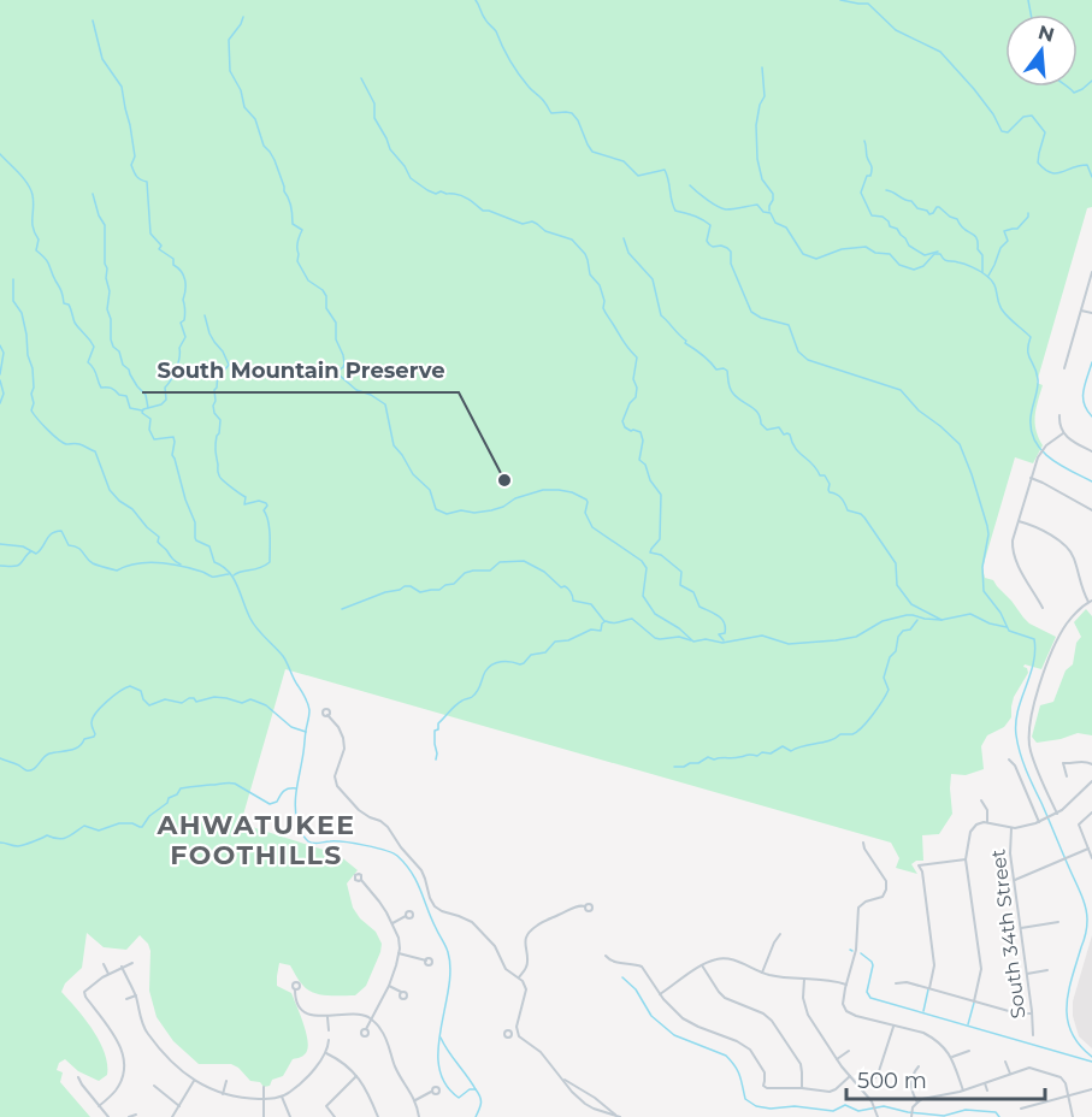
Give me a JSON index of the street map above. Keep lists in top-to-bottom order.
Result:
{
  "streets": {
    "street": ["South 34th Street"]
  },
  "districts": ["AHWATUKEE FOOTHILLS"],
  "places": ["South Mountain Preserve"],
  "scale_bar": "500 m",
  "north": "top"
}
